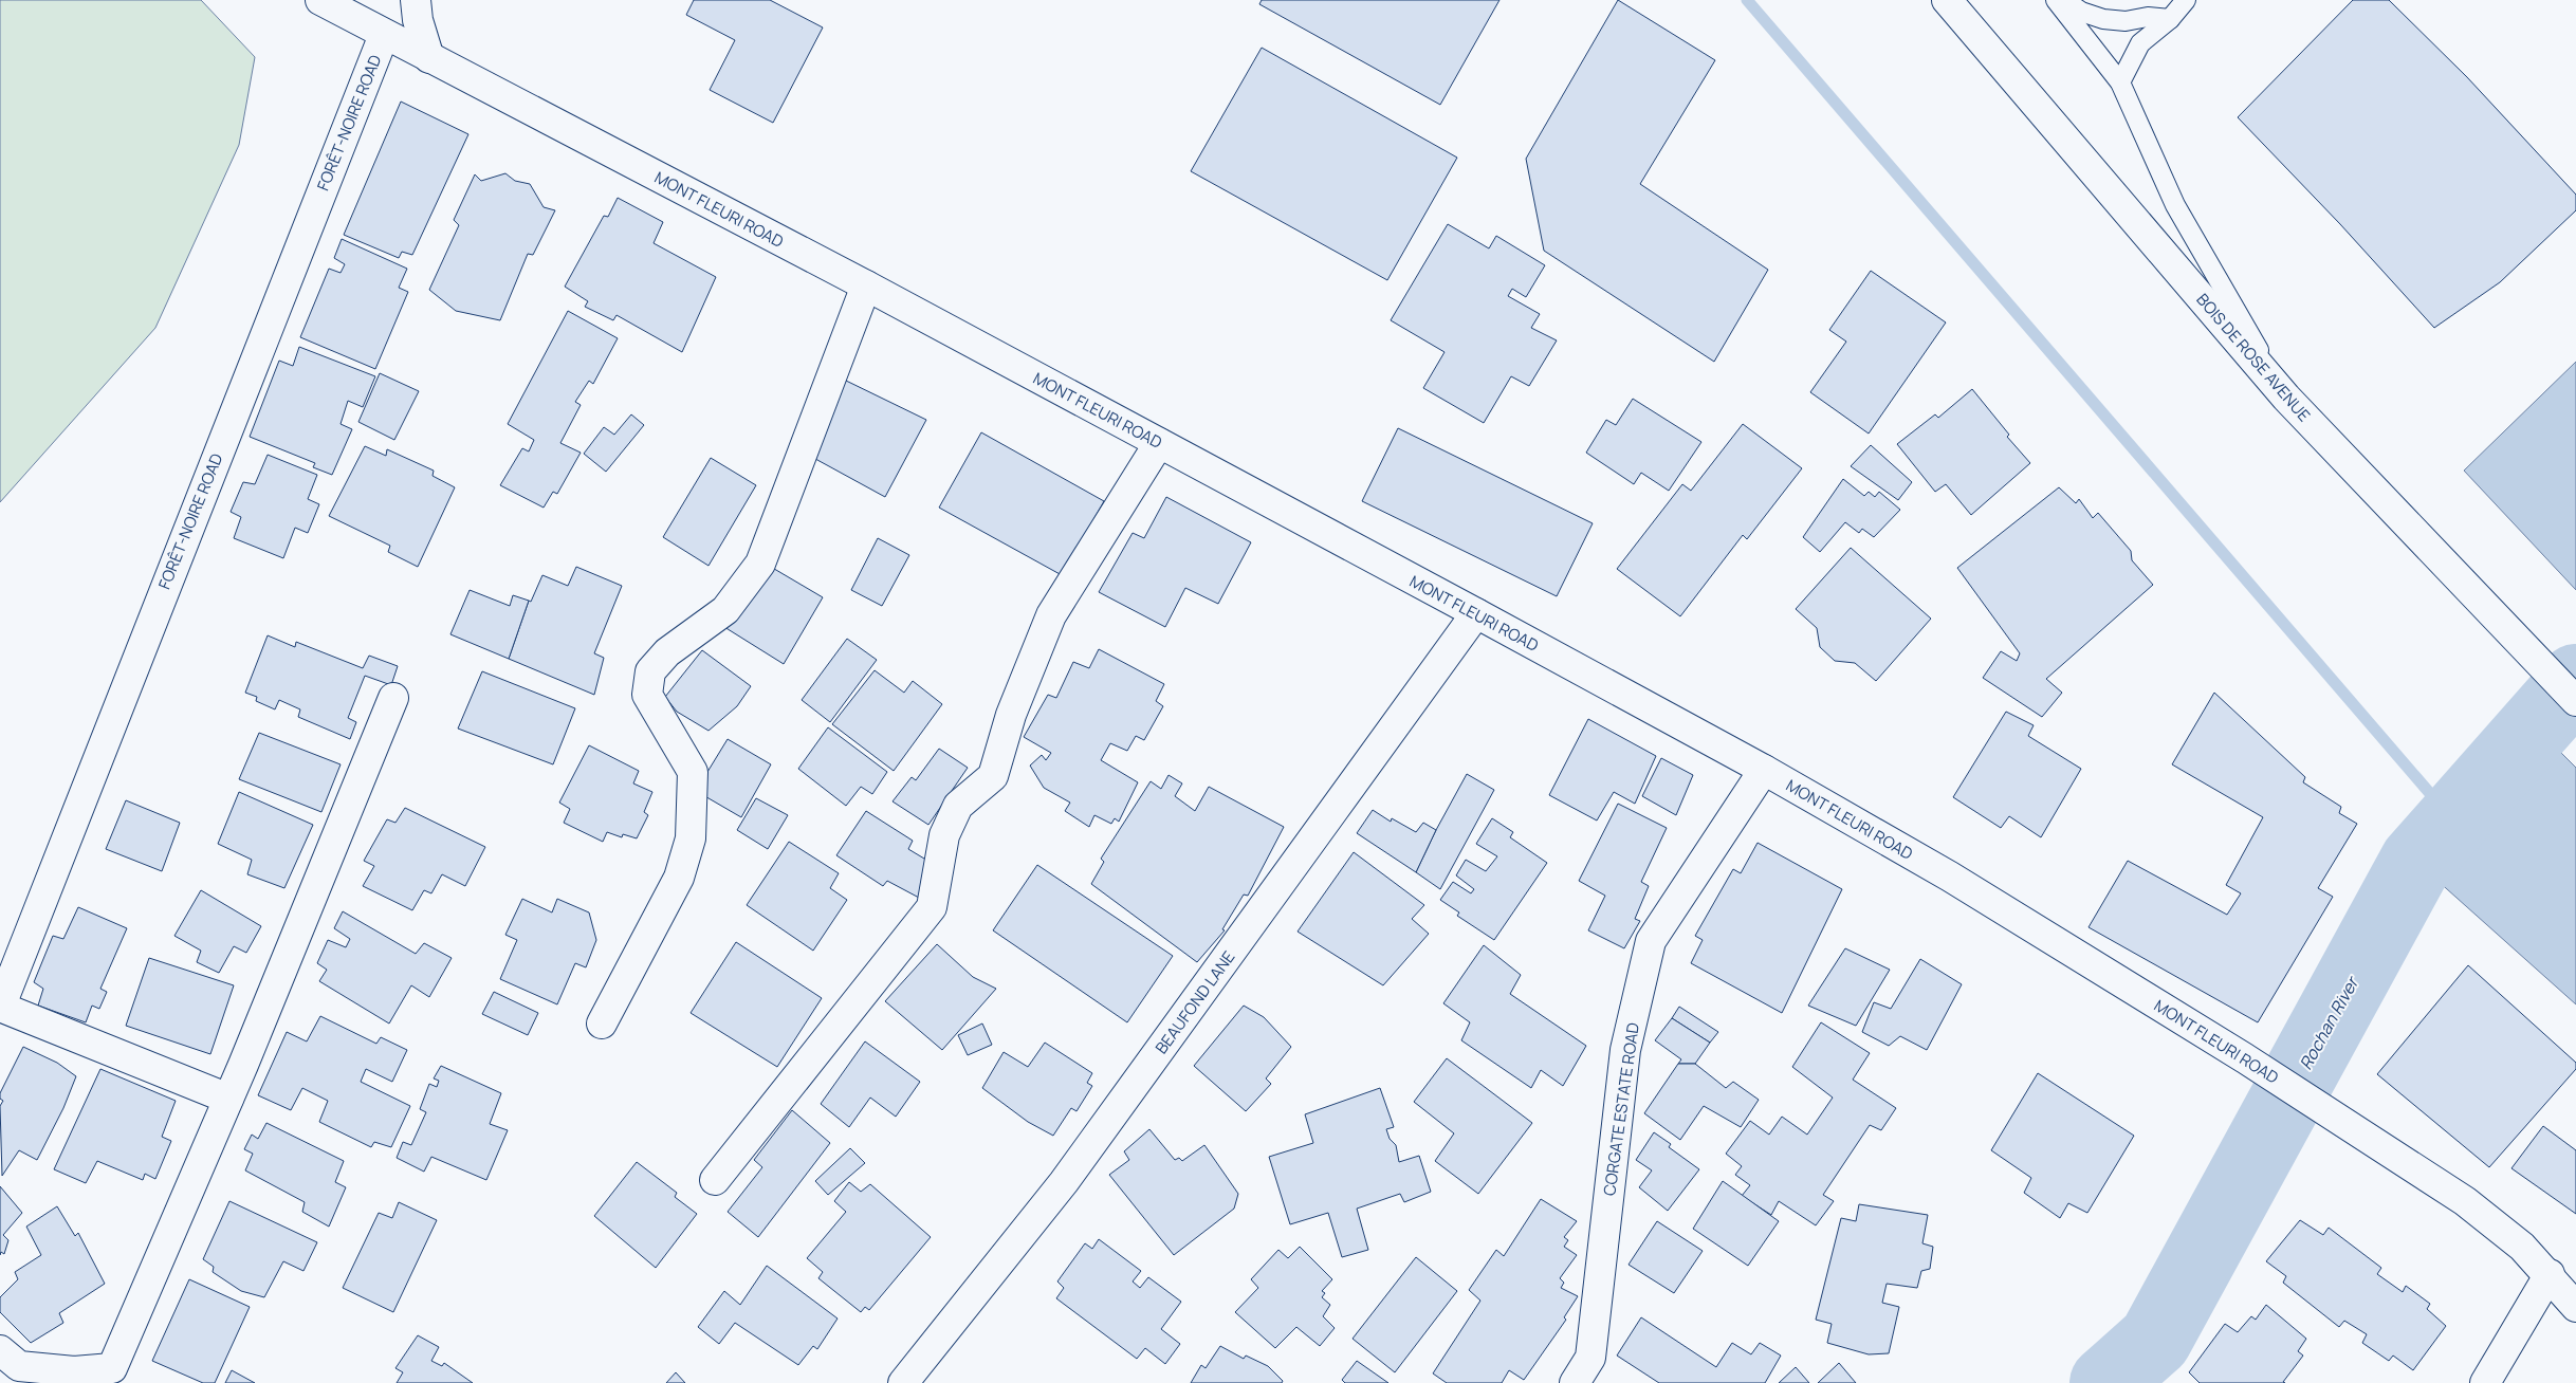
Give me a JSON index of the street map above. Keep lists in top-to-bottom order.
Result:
{
  "streets": {
    "street": [
      "FORÊT-NOIRE ROAD",
      "MONT FLEURI ROAD",
      "BOIS DE ROSE AVENUE",
      "BEAUFOND LANE",
      "CORGATE ESTATE ROAD"
    ]
  },
  "crossings": [
    ["FORÊT-NOIRE ROAD", "MONT FLEURI ROAD"],
    ["MONT FLEURI ROAD", "BEAUFOND LANE"],
    ["MONT FLEURI ROAD", "CORGATE ESTATE ROAD"]
  ],
  "water": ["Rochan River"]
}
